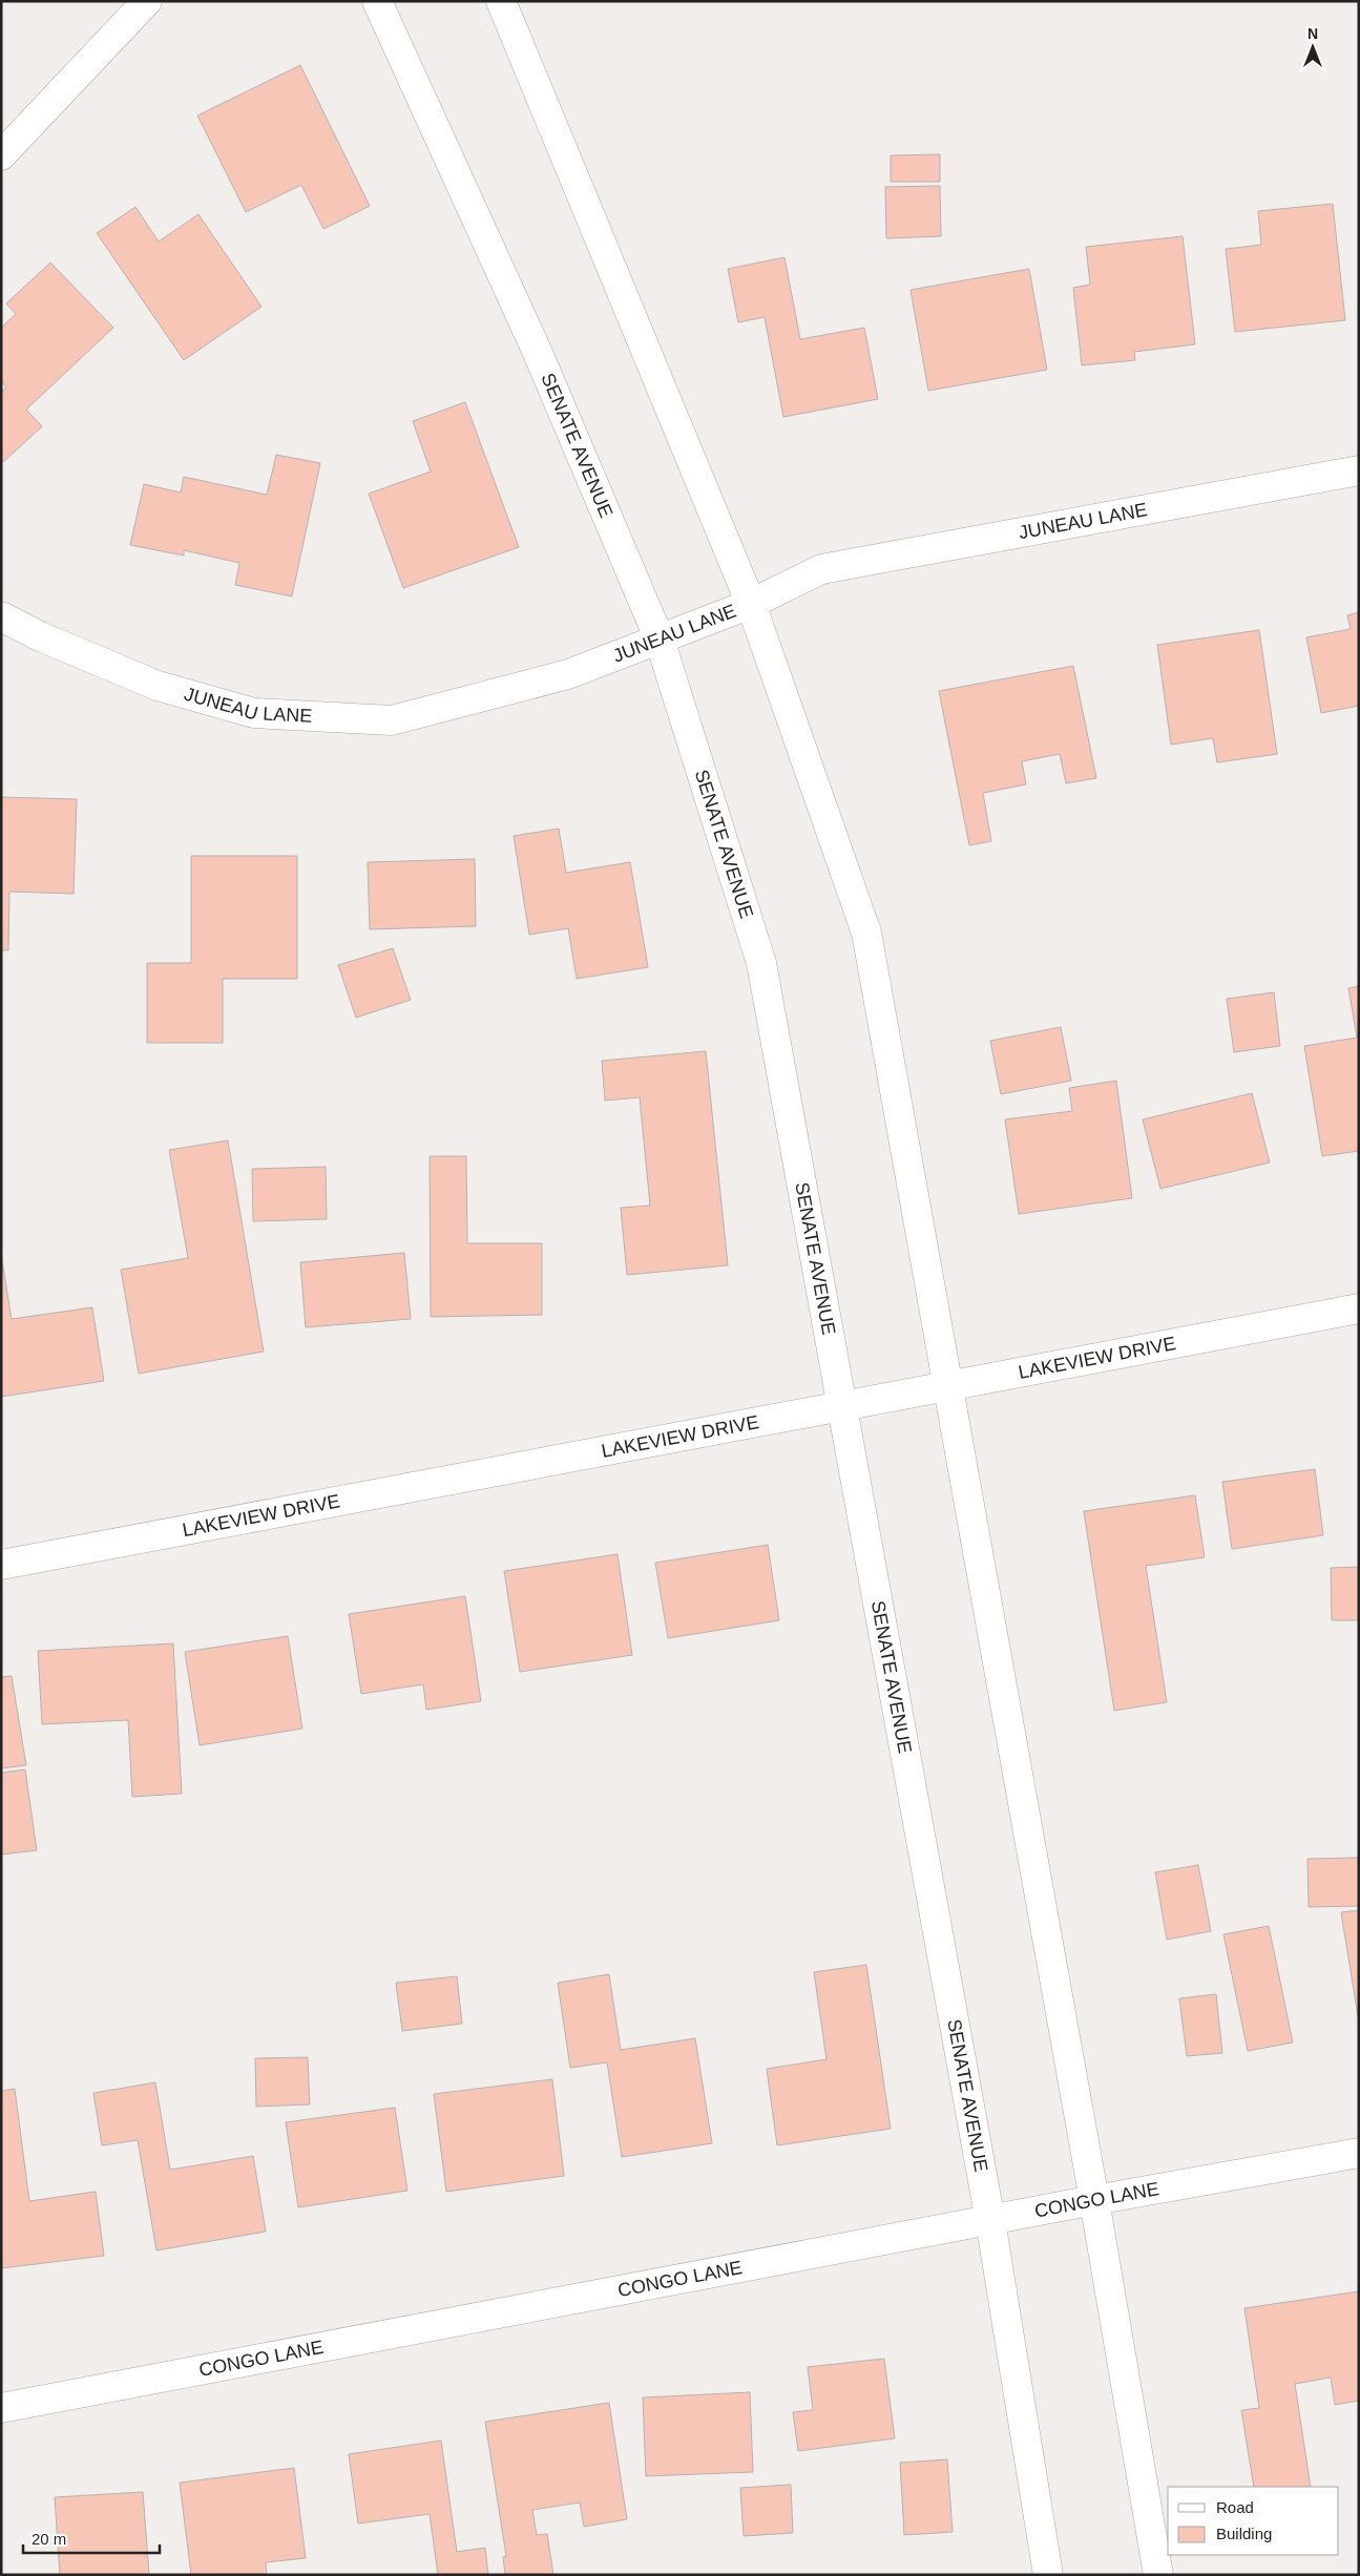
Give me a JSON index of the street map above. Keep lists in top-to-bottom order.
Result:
{
  "streets": {
    "street": [
      "SENATE AVENUE",
      "JUNEAU LANE",
      "LAKEVIEW DRIVE",
      "CONGO LANE"
    ]
  },
  "crossings": [
    ["SENATE AVENUE", "JUNEAU LANE"],
    ["SENATE AVENUE", "LAKEVIEW DRIVE"],
    ["SENATE AVENUE", "CONGO LANE"]
  ],
  "legend": ["Road", "Building"],
  "scale_bar": "20 m",
  "north": "top"
}
